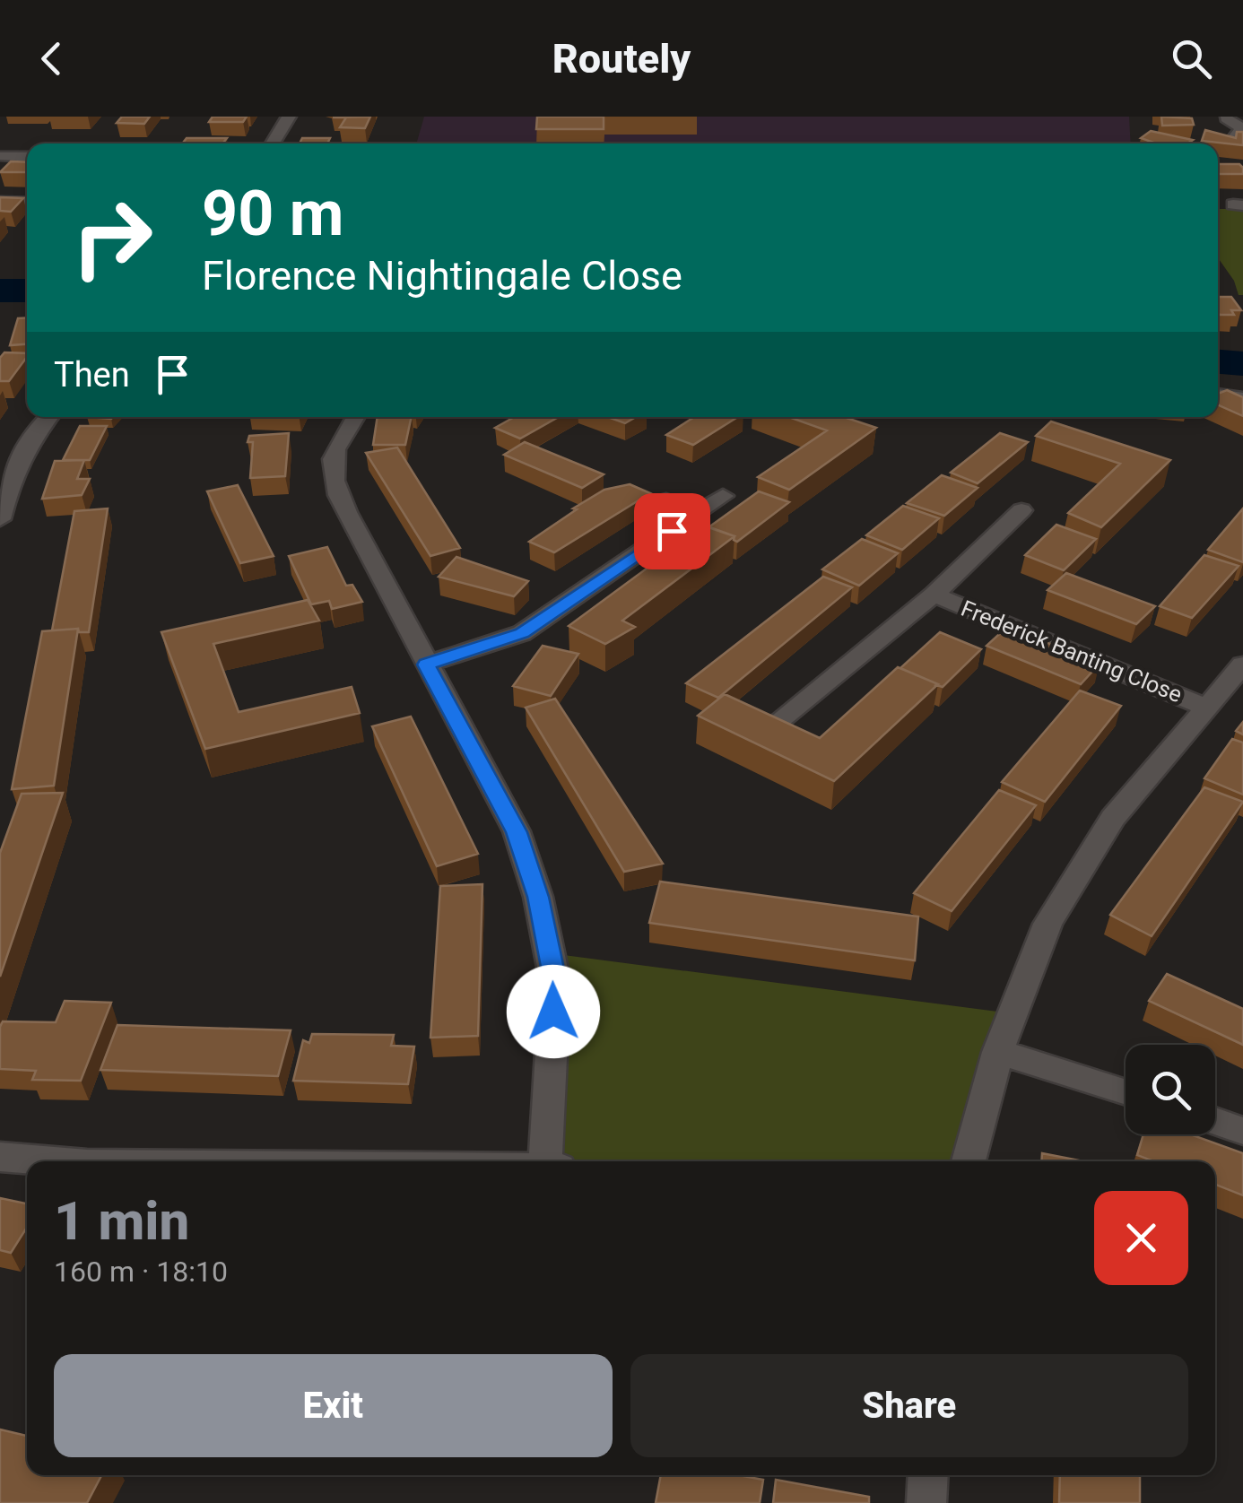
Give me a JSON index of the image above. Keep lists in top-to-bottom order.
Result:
{
  "streets": {
    "street": ["Frederick Banting Close"]
  },
  "page": {
    "header": "Routely",
    "turn": ["90 m", "Florence Nightingale Close"],
    "then": "Then",
    "heading": ["1 min", "160 m · 18:10"],
    "buttons": ["Exit", "Share"]
  }
}
